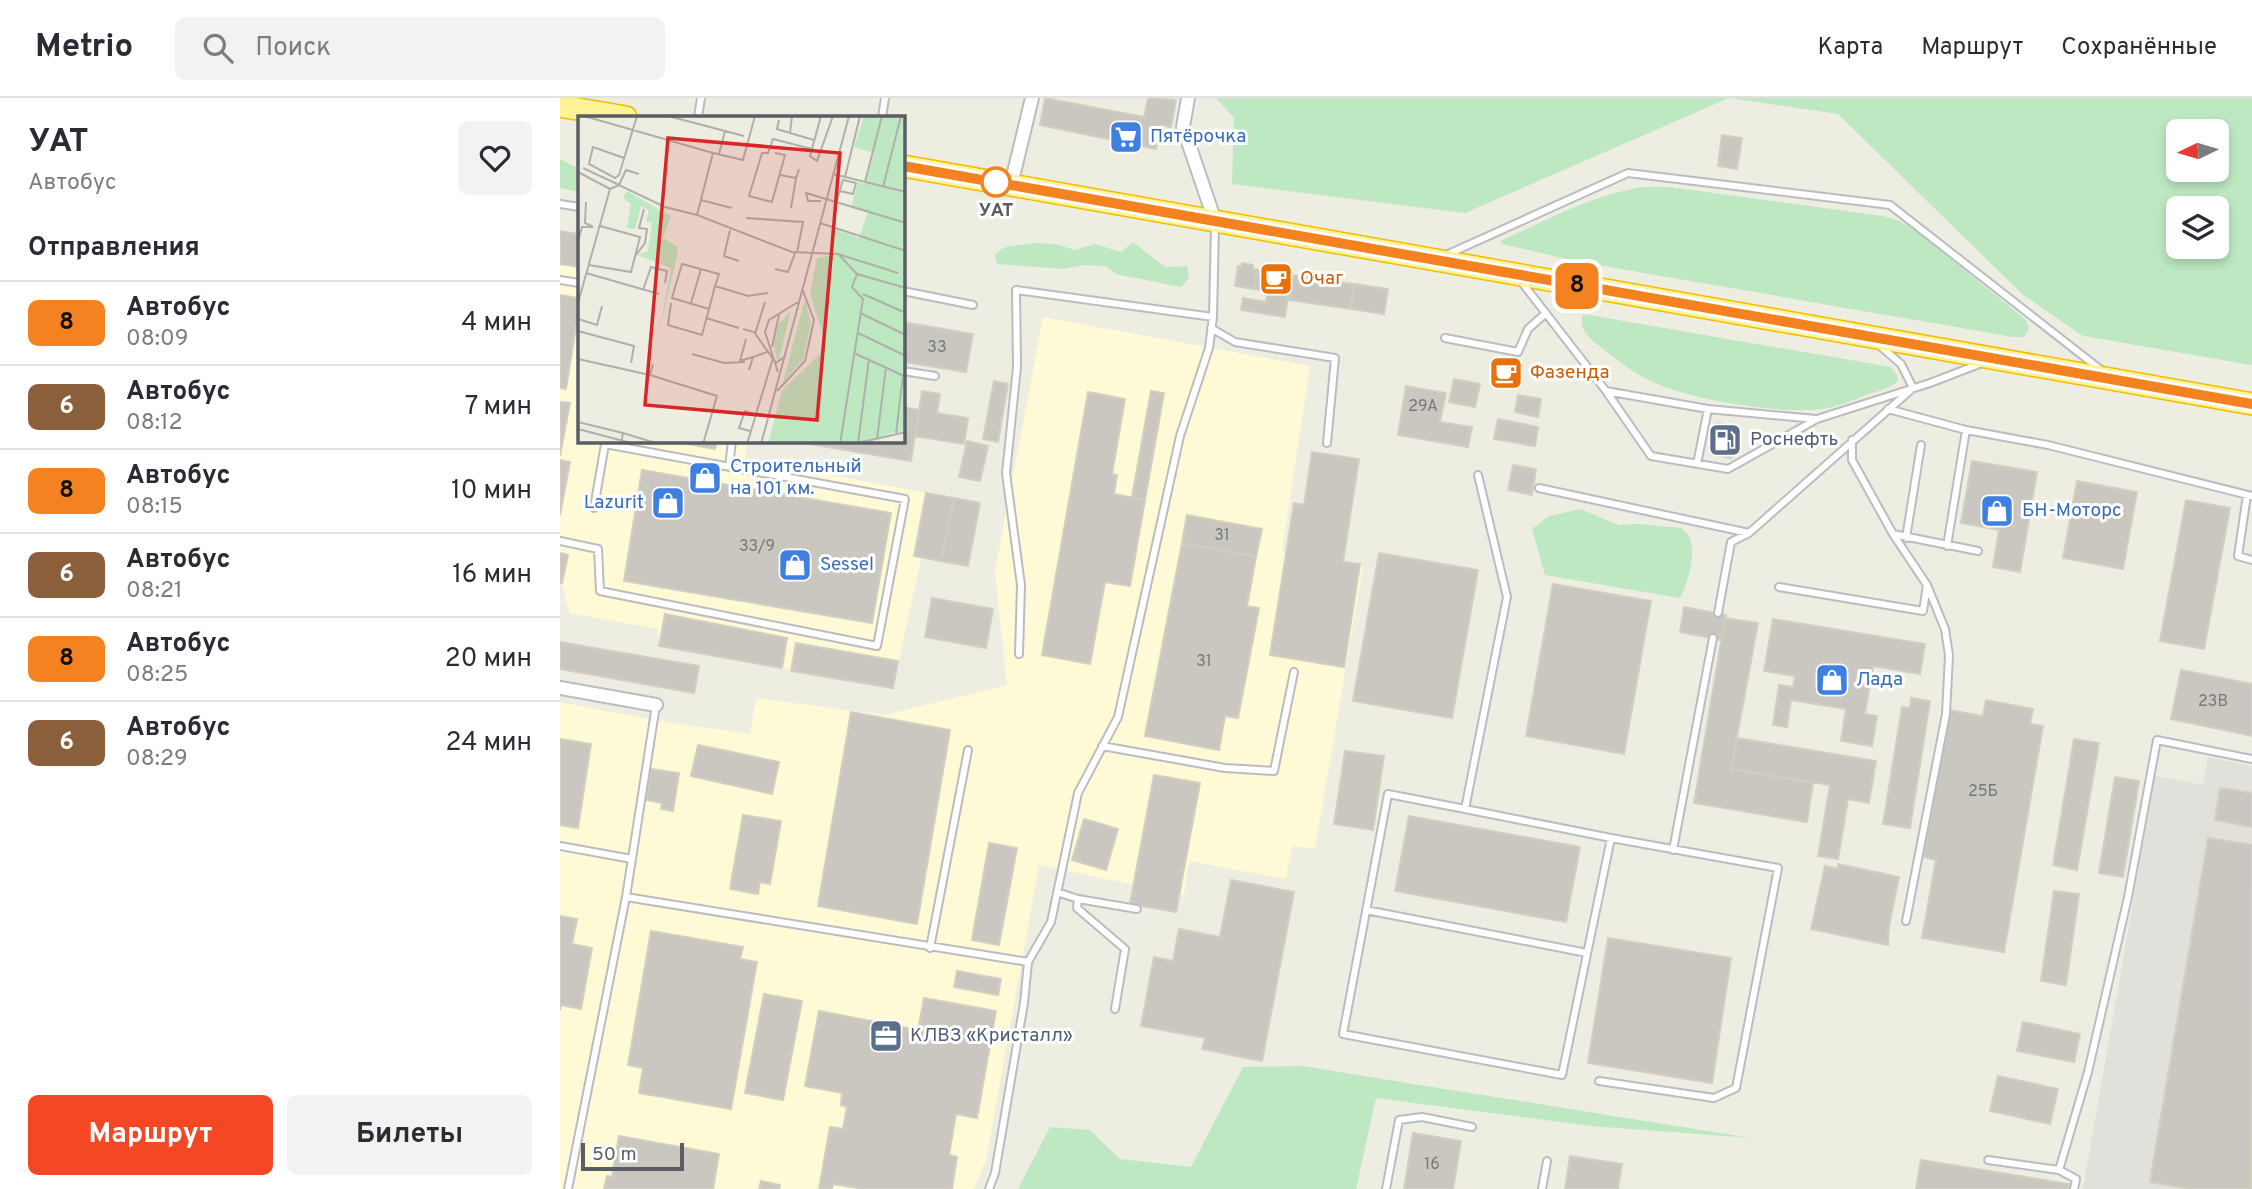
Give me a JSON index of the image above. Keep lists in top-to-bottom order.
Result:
{
  "places": {
    "supermarket": ["Пятёрочка"],
    "other": ["УАТ"],
    "cafe": ["Очаг", "Фазенда"],
    "fuel station": ["Роснефть"],
    "shop": [
      "Строительный на 101 км.",
      "Lazurit",
      "БН-Моторс",
      "Sessel",
      "Лада"
    ],
    "office": ["КЛВЗ «Кристалл»"]
  },
  "lines": ["bus line 8"],
  "house_numbers": [
    "33",
    "29А",
    "31",
    "33/9",
    "31",
    "23В",
    "25Б",
    "16"
  ],
  "scale_bar": "50 m",
  "north": "left",
  "page": {
    "header": "Metrio",
    "search": "Поиск",
    "nav": ["Карта", "Маршрут", "Сохранённые"],
    "heading": [
      ["УАТ", "Автобус"],
      "Отправления"
    ],
    "on_map": "8",
    "list": [
      {
        "mark": "8",
        "name": "Автобус",
        "note": "08:09",
        "value": "4 мин"
      },
      {
        "mark": "6",
        "name": "Автобус",
        "note": "08:12",
        "value": "7 мин"
      },
      {
        "mark": "8",
        "name": "Автобус",
        "note": "08:15",
        "value": "10 мин"
      },
      {
        "mark": "6",
        "name": "Автобус",
        "note": "08:21",
        "value": "16 мин"
      },
      {
        "mark": "8",
        "name": "Автобус",
        "note": "08:25",
        "value": "20 мин"
      },
      {
        "mark": "6",
        "name": "Автобус",
        "note": "08:29",
        "value": "24 мин"
      }
    ],
    "buttons": ["Маршрут", "Билеты"],
    "scale": "50 m"
  }
}
